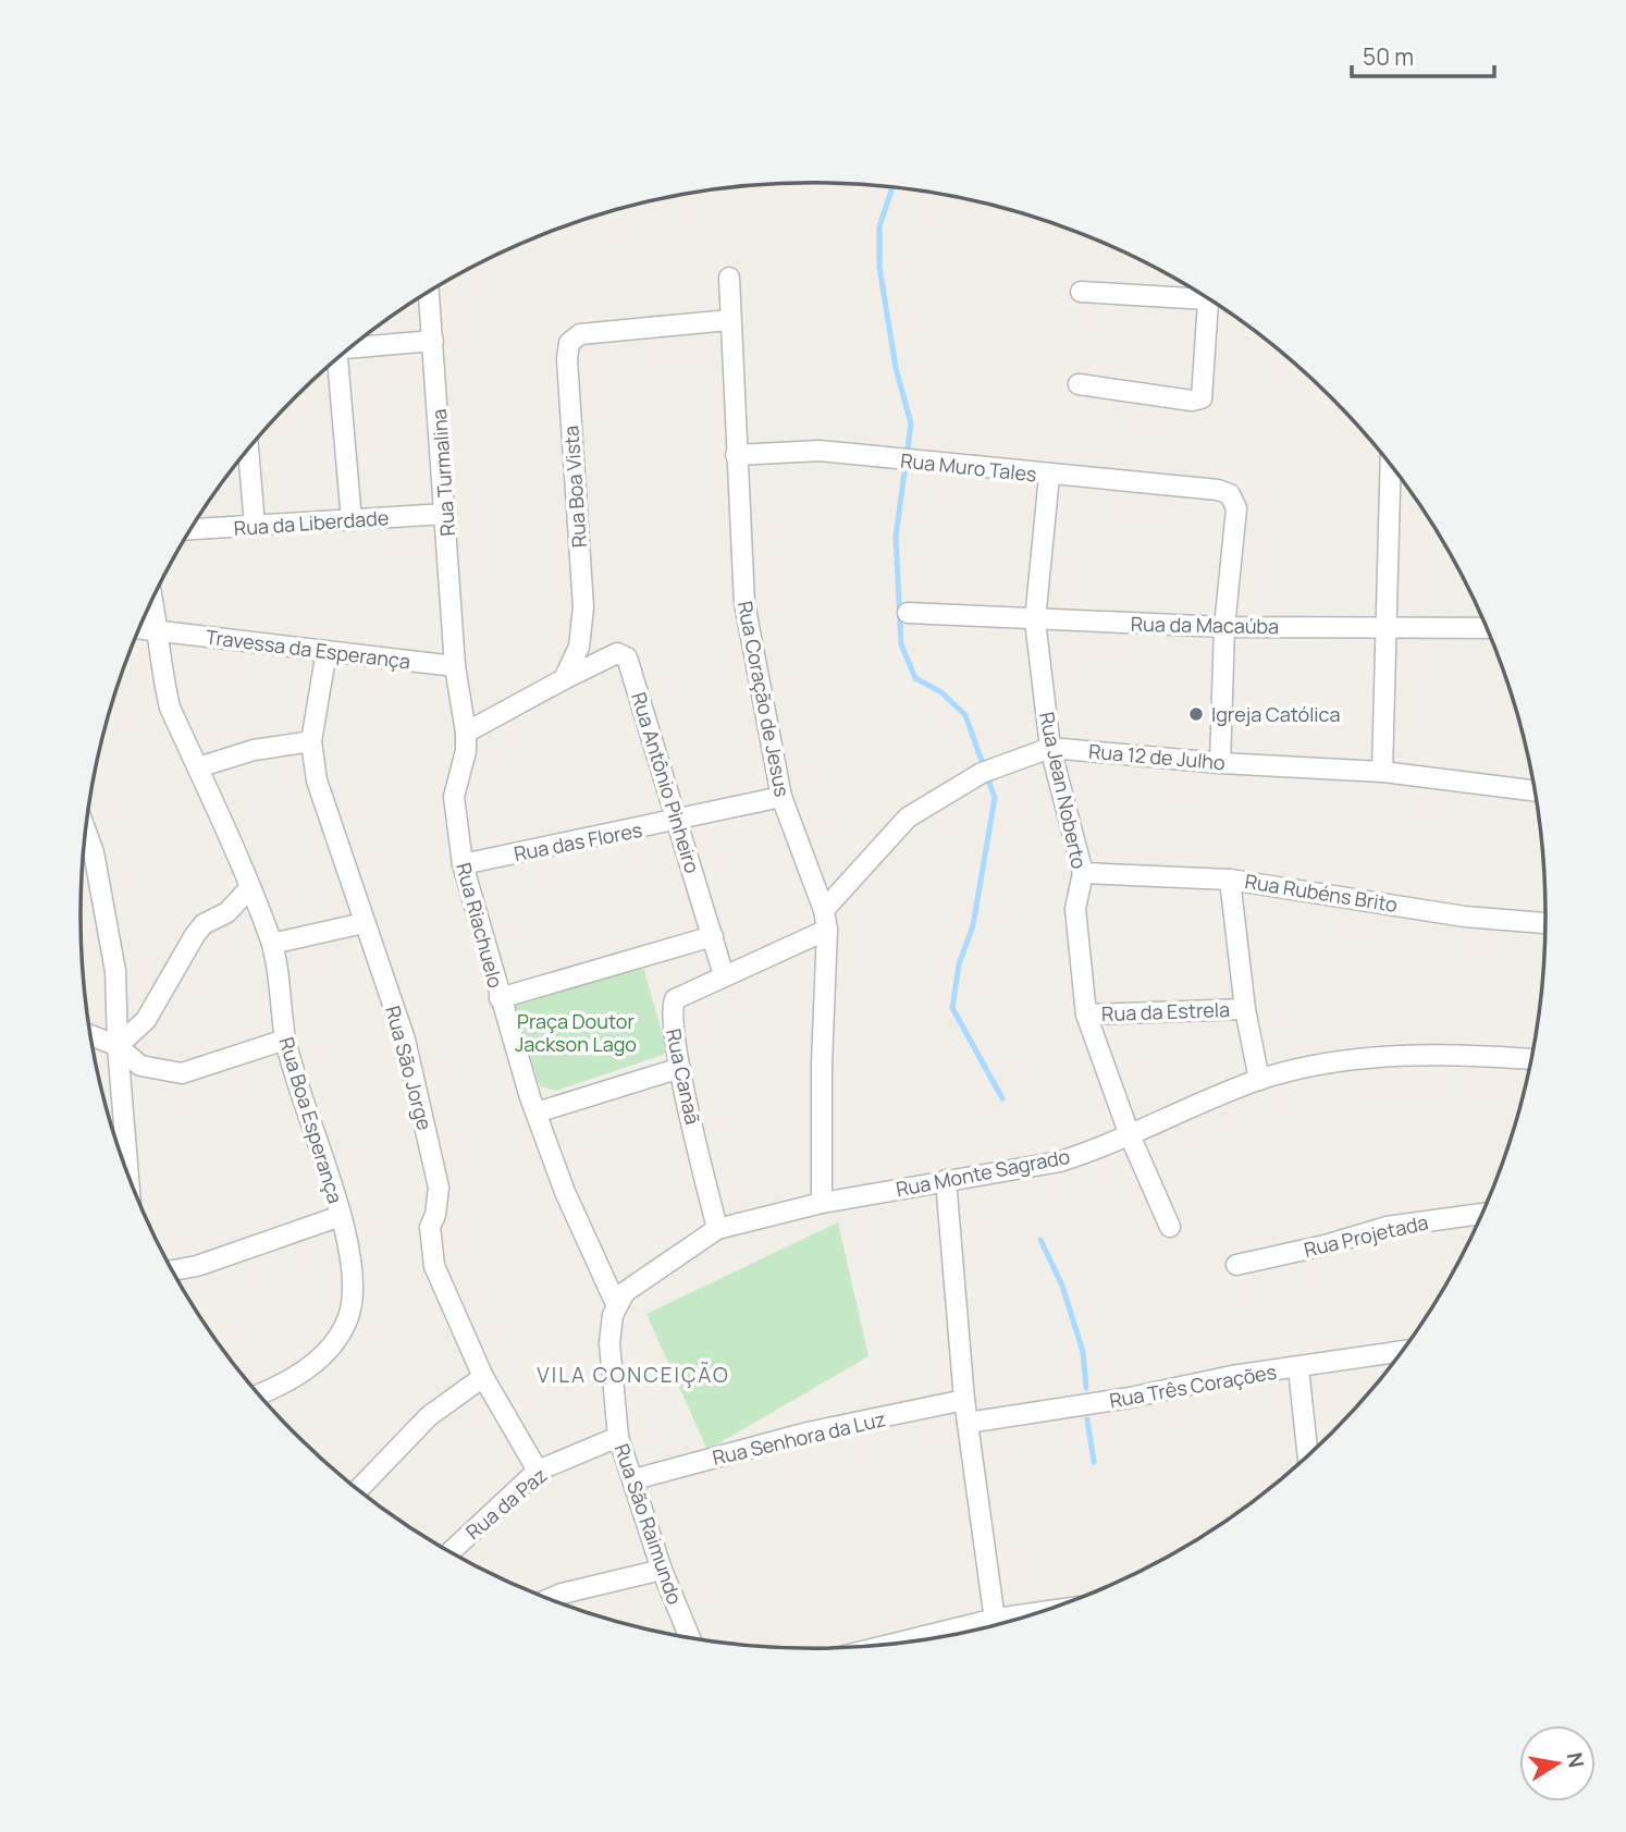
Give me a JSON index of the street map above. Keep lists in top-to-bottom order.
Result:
{
  "streets": {
    "street": [
      "Rua Muro Tales",
      "Rua Turmalina",
      "Rua Boa Vista",
      "Rua da Liberdade",
      "Rua da Macaúba",
      "Travessa da Esperança",
      "Rua Coração de Jesus",
      "Rua 12 de Julho",
      "Rua Antônio Pinheiro",
      "Rua Jean Noberto",
      "Rua das Flores",
      "Rua Rubéns Brito",
      "Rua Riachuelo",
      "Rua da Estrela",
      "Rua São Jorge",
      "Rua Canaã",
      "Rua Boa Esperança",
      "Rua Monte Sagrado",
      "Rua Projetada",
      "Rua Três Corações",
      "Rua Senhora da Luz",
      "Rua da Paz",
      "Rua São Raimundo"
    ]
  },
  "crossings": [
    ["Rua Muro Tales", "Rua da Macaúba"],
    ["Rua Muro Tales", "Rua Coração de Jesus"],
    ["Rua Muro Tales", "Rua Jean Noberto"],
    ["Rua Turmalina", "Rua da Liberdade"],
    ["Rua Turmalina", "Travessa da Esperança"],
    ["Rua Turmalina", "Rua Riachuelo"],
    ["Rua Boa Vista", "Rua Coração de Jesus"],
    ["Rua Boa Vista", "Rua Antônio Pinheiro"],
    ["Rua da Macaúba", "Rua Jean Noberto"],
    ["Travessa da Esperança", "Rua Riachuelo"],
    ["Travessa da Esperança", "Rua São Jorge"],
    ["Travessa da Esperança", "Rua Boa Esperança"],
    ["Rua Coração de Jesus", "Rua 12 de Julho"],
    ["Rua Coração de Jesus", "Rua das Flores"],
    ["Rua Coração de Jesus", "Rua Canaã"],
    ["Rua Coração de Jesus", "Rua Monte Sagrado"],
    ["Rua 12 de Julho", "Rua Jean Noberto"],
    ["Rua Antônio Pinheiro", "Rua das Flores"],
    ["Rua Antônio Pinheiro", "Rua Canaã"],
    ["Rua Jean Noberto", "Rua Rubéns Brito"],
    ["Rua Jean Noberto", "Rua da Estrela"],
    ["Rua Jean Noberto", "Rua Monte Sagrado"],
    ["Rua das Flores", "Rua Riachuelo"],
    ["Rua Riachuelo", "Rua Monte Sagrado"],
    ["Rua Riachuelo", "Rua São Raimundo"],
    ["Rua São Jorge", "Rua da Paz"],
    ["Rua Canaã", "Rua Monte Sagrado"],
    ["Rua Monte Sagrado", "Rua São Raimundo"],
    ["Rua Senhora da Luz", "Rua São Raimundo"],
    ["Rua da Paz", "Rua São Raimundo"]
  ],
  "districts": ["VILA CONCEIÇÃO"],
  "parks": ["Praça Doutor Jackson Lago"],
  "places": ["Igreja Católica"],
  "scale_bar": "50 m",
  "north": "right"
}
